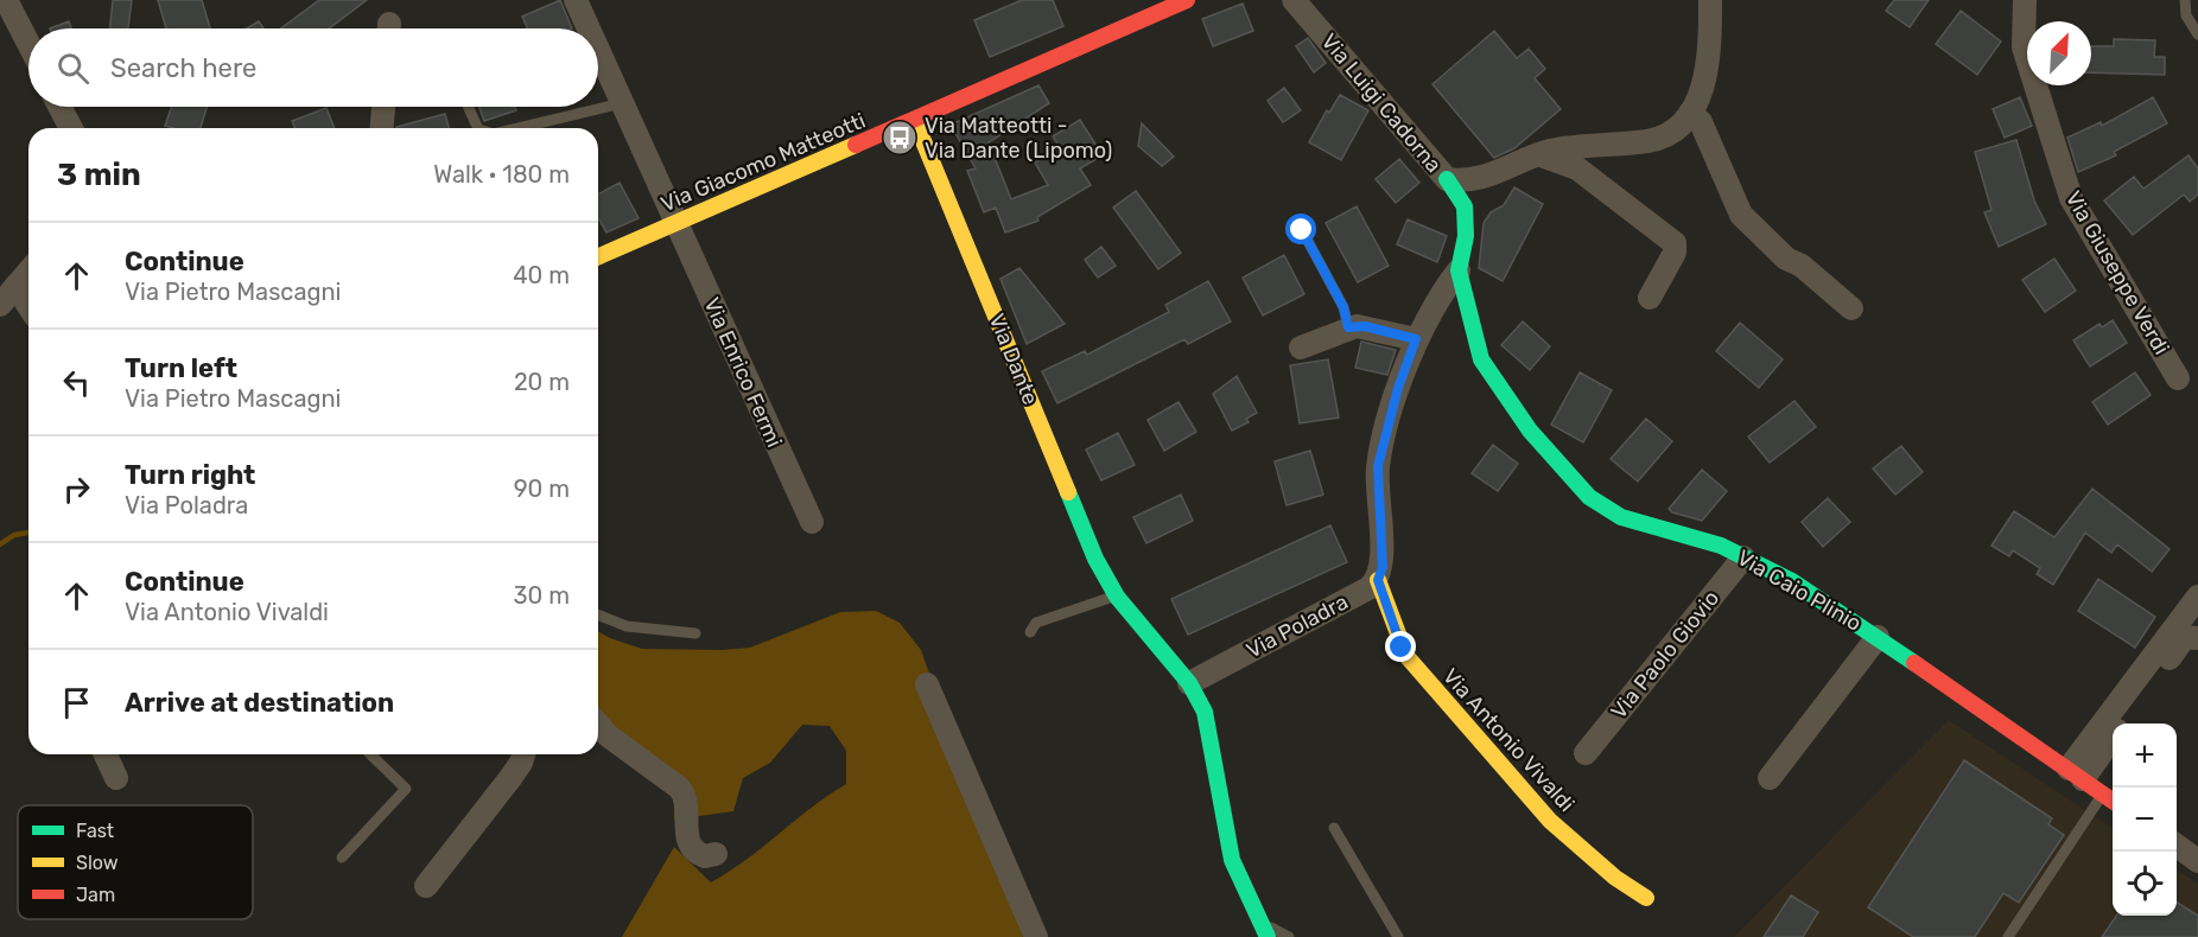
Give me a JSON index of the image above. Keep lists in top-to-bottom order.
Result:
{
  "streets": {
    "street": [
      "Via Luigi Cadorna",
      "Via Giacomo Matteotti",
      "Via Giuseppe Verdi",
      "Via Dante",
      "Via Enrico Fermi",
      "Via Caio Plinio",
      "Via Poladra",
      "Via Paolo Giovio",
      "Via Antonio Vivaldi"
    ]
  },
  "crossings": [
    ["Via Luigi Cadorna", "Via Caio Plinio"],
    ["Via Giacomo Matteotti", "Via Dante"],
    ["Via Giacomo Matteotti", "Via Enrico Fermi"],
    ["Via Dante", "Via Poladra"],
    ["Via Caio Plinio", "Via Paolo Giovio"],
    ["Via Poladra", "Via Antonio Vivaldi"]
  ],
  "places": {
    "bus stop": ["Via Matteotti - Via Dante (Lipomo)"]
  },
  "legend": ["Fast", "Slow", "Jam"],
  "north": "top right",
  "page": {
    "search": "Search here",
    "heading": ["3 min", "Walk · 180 m"],
    "list": [
      ["Continue", "Via Pietro Mascagni", "40 m"],
      ["Turn left", "Via Pietro Mascagni", "20 m"],
      ["Turn right", "Via Poladra", "90 m"],
      ["Continue", "Via Antonio Vivaldi", "30 m"],
      "Arrive at destination"
    ],
    "map_buttons": ["+", "−"]
  }
}
